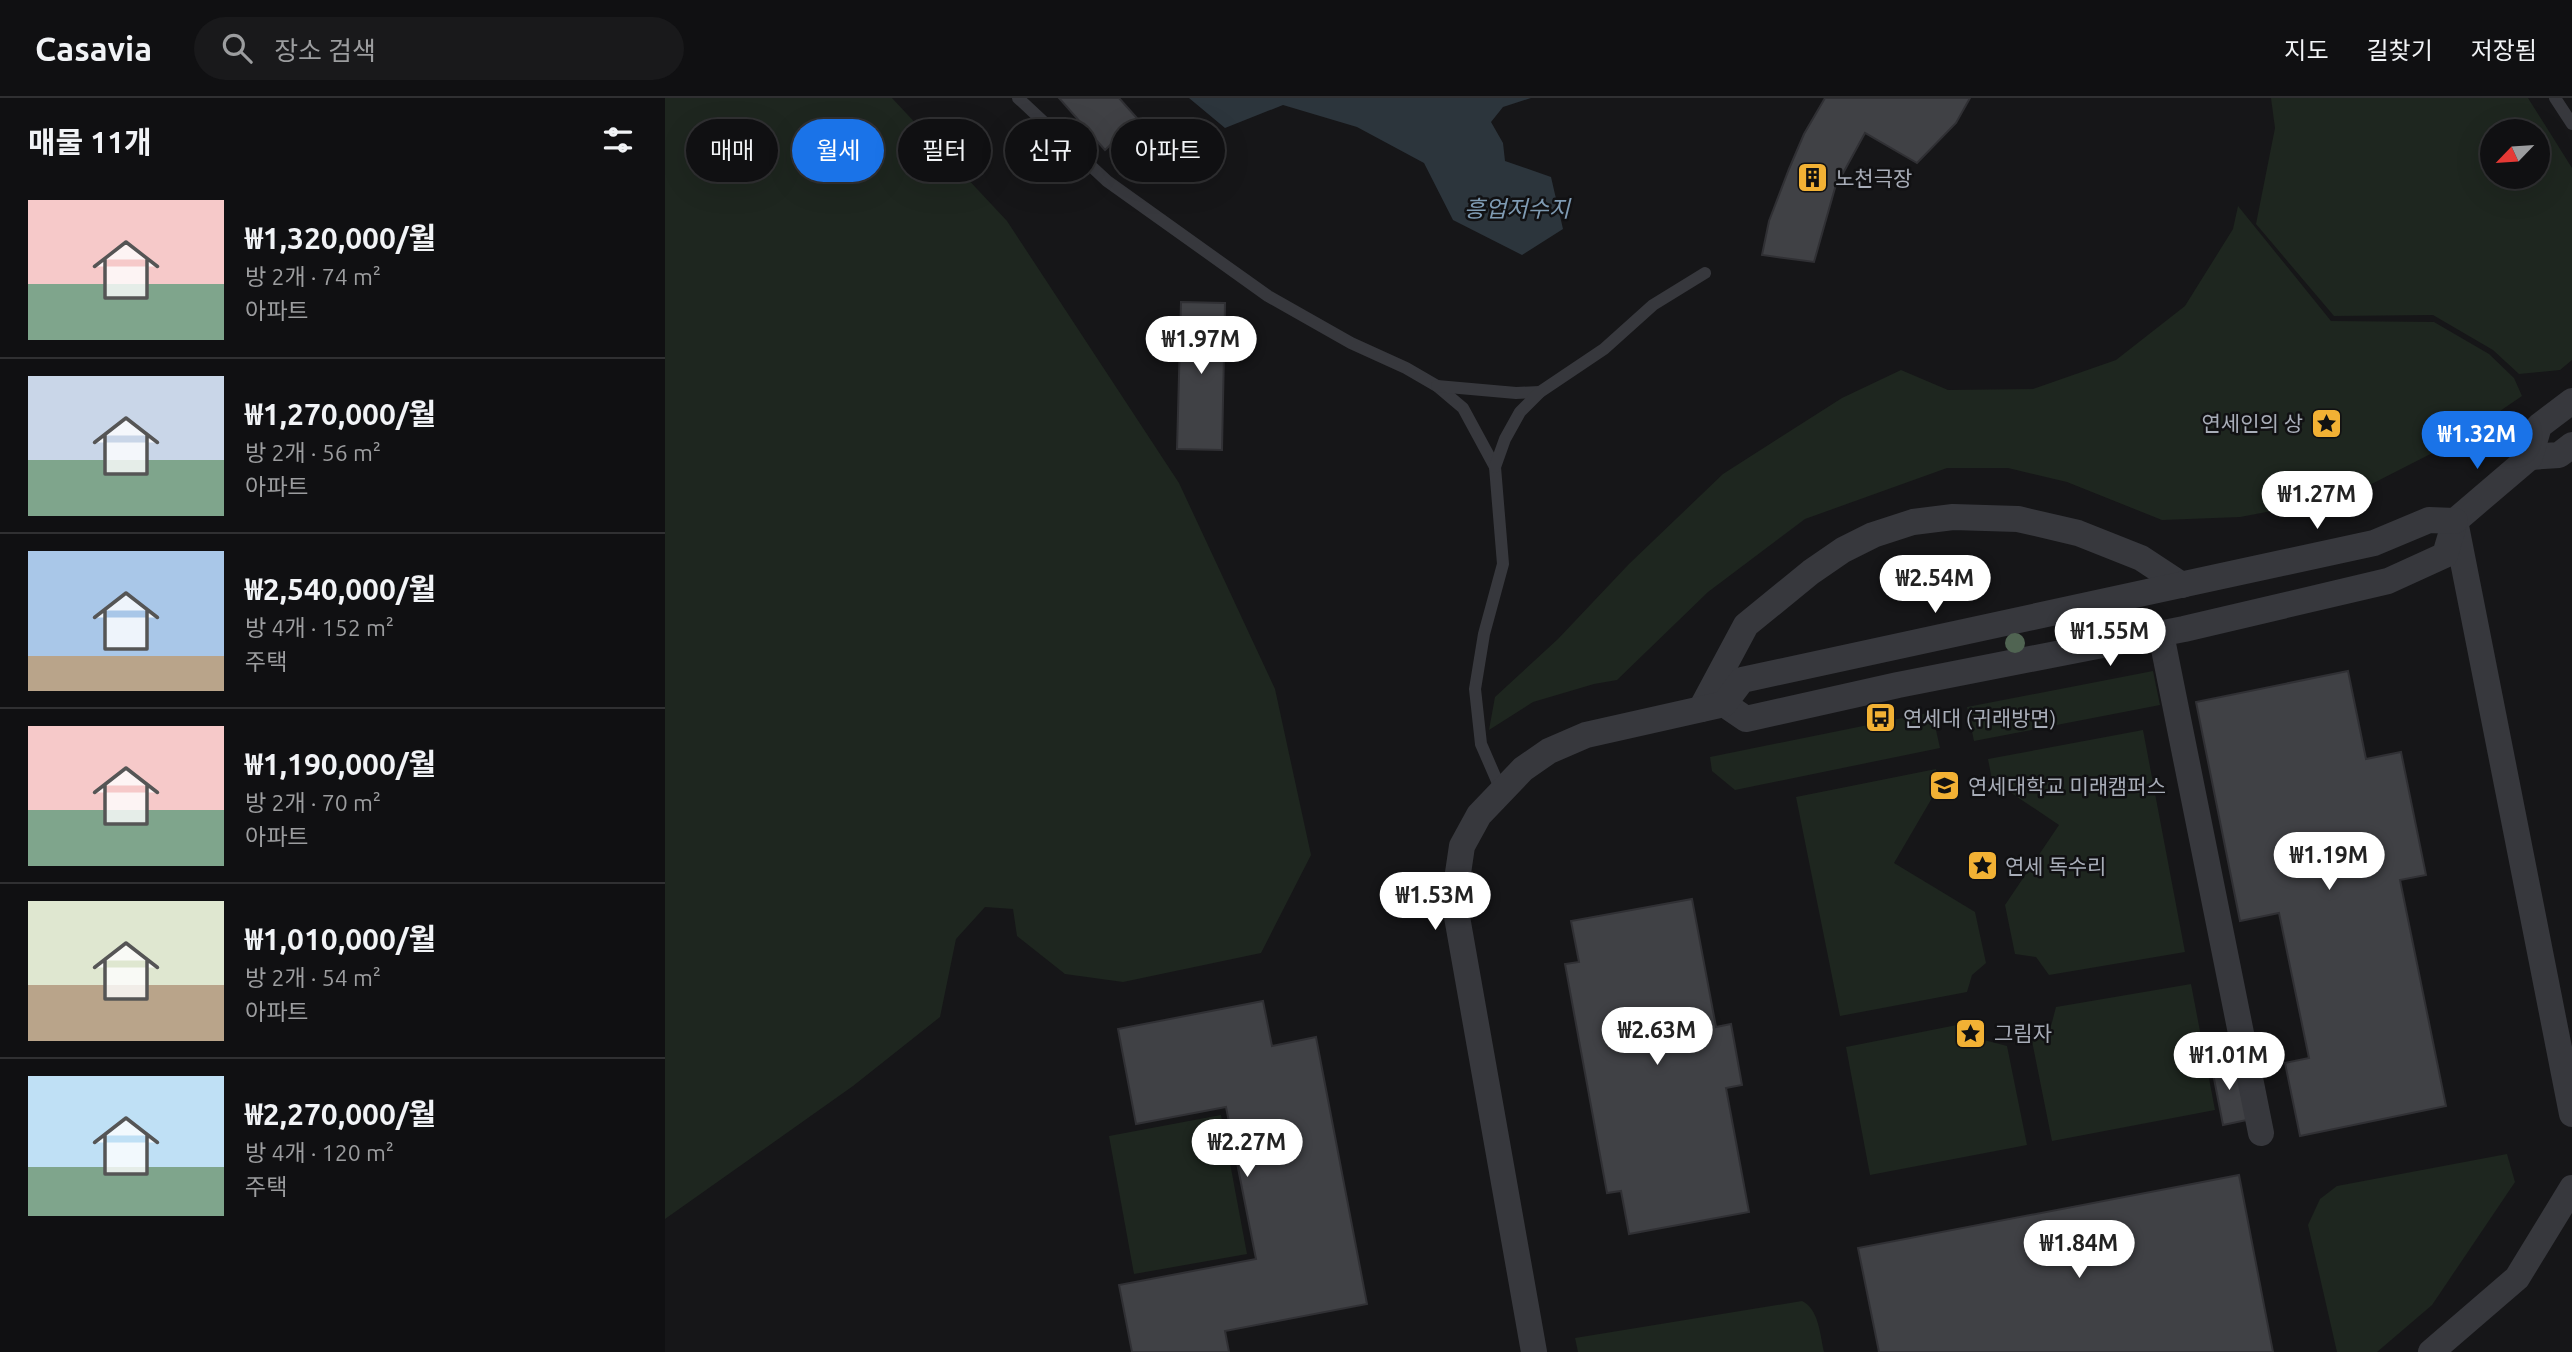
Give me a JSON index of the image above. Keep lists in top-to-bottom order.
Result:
{
  "water": ["흥업저수지"],
  "places": {
    "building": ["노천극장"],
    "place": ["연세인의 상", "연세 독수리", "그림자"],
    "bus stop": ["연세대 (귀래방면)"],
    "school or university": ["연세대학교 미래캠퍼스"]
  },
  "north": "bottom left",
  "page": {
    "header": "Casavia",
    "search": "장소 검색",
    "nav": ["지도", "길찾기", "저장됨"],
    "heading": "매물 11개",
    "chip": [
      "매매",
      "월세",
      "필터",
      "신규",
      "아파트"
    ],
    "list": [
      {
        "name": "₩1,320,000/월",
        "note": "방 2개 · 74 m² · 아파트"
      },
      {
        "name": "₩1,270,000/월",
        "note": "방 2개 · 56 m² · 아파트"
      },
      {
        "name": "₩2,540,000/월",
        "note": "방 4개 · 152 m² · 주택"
      },
      {
        "name": "₩1,190,000/월",
        "note": "방 2개 · 70 m² · 아파트"
      },
      {
        "name": "₩1,010,000/월",
        "note": "방 2개 · 54 m² · 아파트"
      },
      {
        "name": "₩2,270,000/월",
        "note": "방 4개 · 120 m² · 주택"
      }
    ],
    "price": [
      "₩1.97M",
      "₩1.32M",
      "₩1.27M",
      "₩2.54M",
      "₩1.55M",
      "₩1.19M",
      "₩1.53M",
      "₩2.63M",
      "₩1.01M",
      "₩2.27M",
      "₩1.84M"
    ]
  }
}
